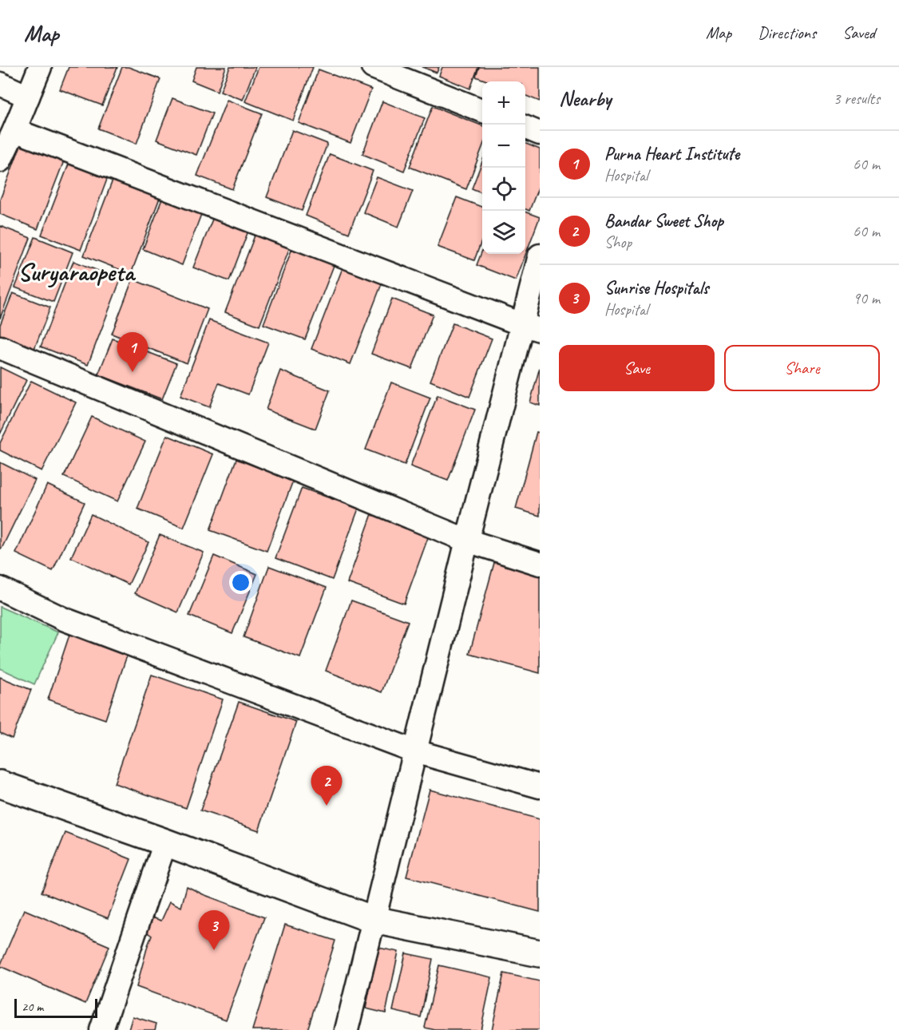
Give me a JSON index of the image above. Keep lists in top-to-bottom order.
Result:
{
  "districts": ["Suryaraopeta"],
  "scale_bar": "20 m",
  "page": {
    "header": "Map",
    "nav": ["Map", "Directions", "Saved"],
    "heading": ["Nearby", "3 results"],
    "map_buttons": ["+", "−"],
    "list": [
      {
        "mark": "1",
        "name": "Purna Heart Institute",
        "note": "Hospital",
        "value": "60 m"
      },
      {
        "mark": "2",
        "name": "Bandar Sweet Shop",
        "note": "Shop",
        "value": "60 m"
      },
      {
        "mark": "3",
        "name": "Sunrise Hospitals",
        "note": "Hospital",
        "value": "90 m"
      }
    ],
    "buttons": ["Save", "Share"],
    "pins": ["1", "2", "3"],
    "scale": "20 m"
  }
}
